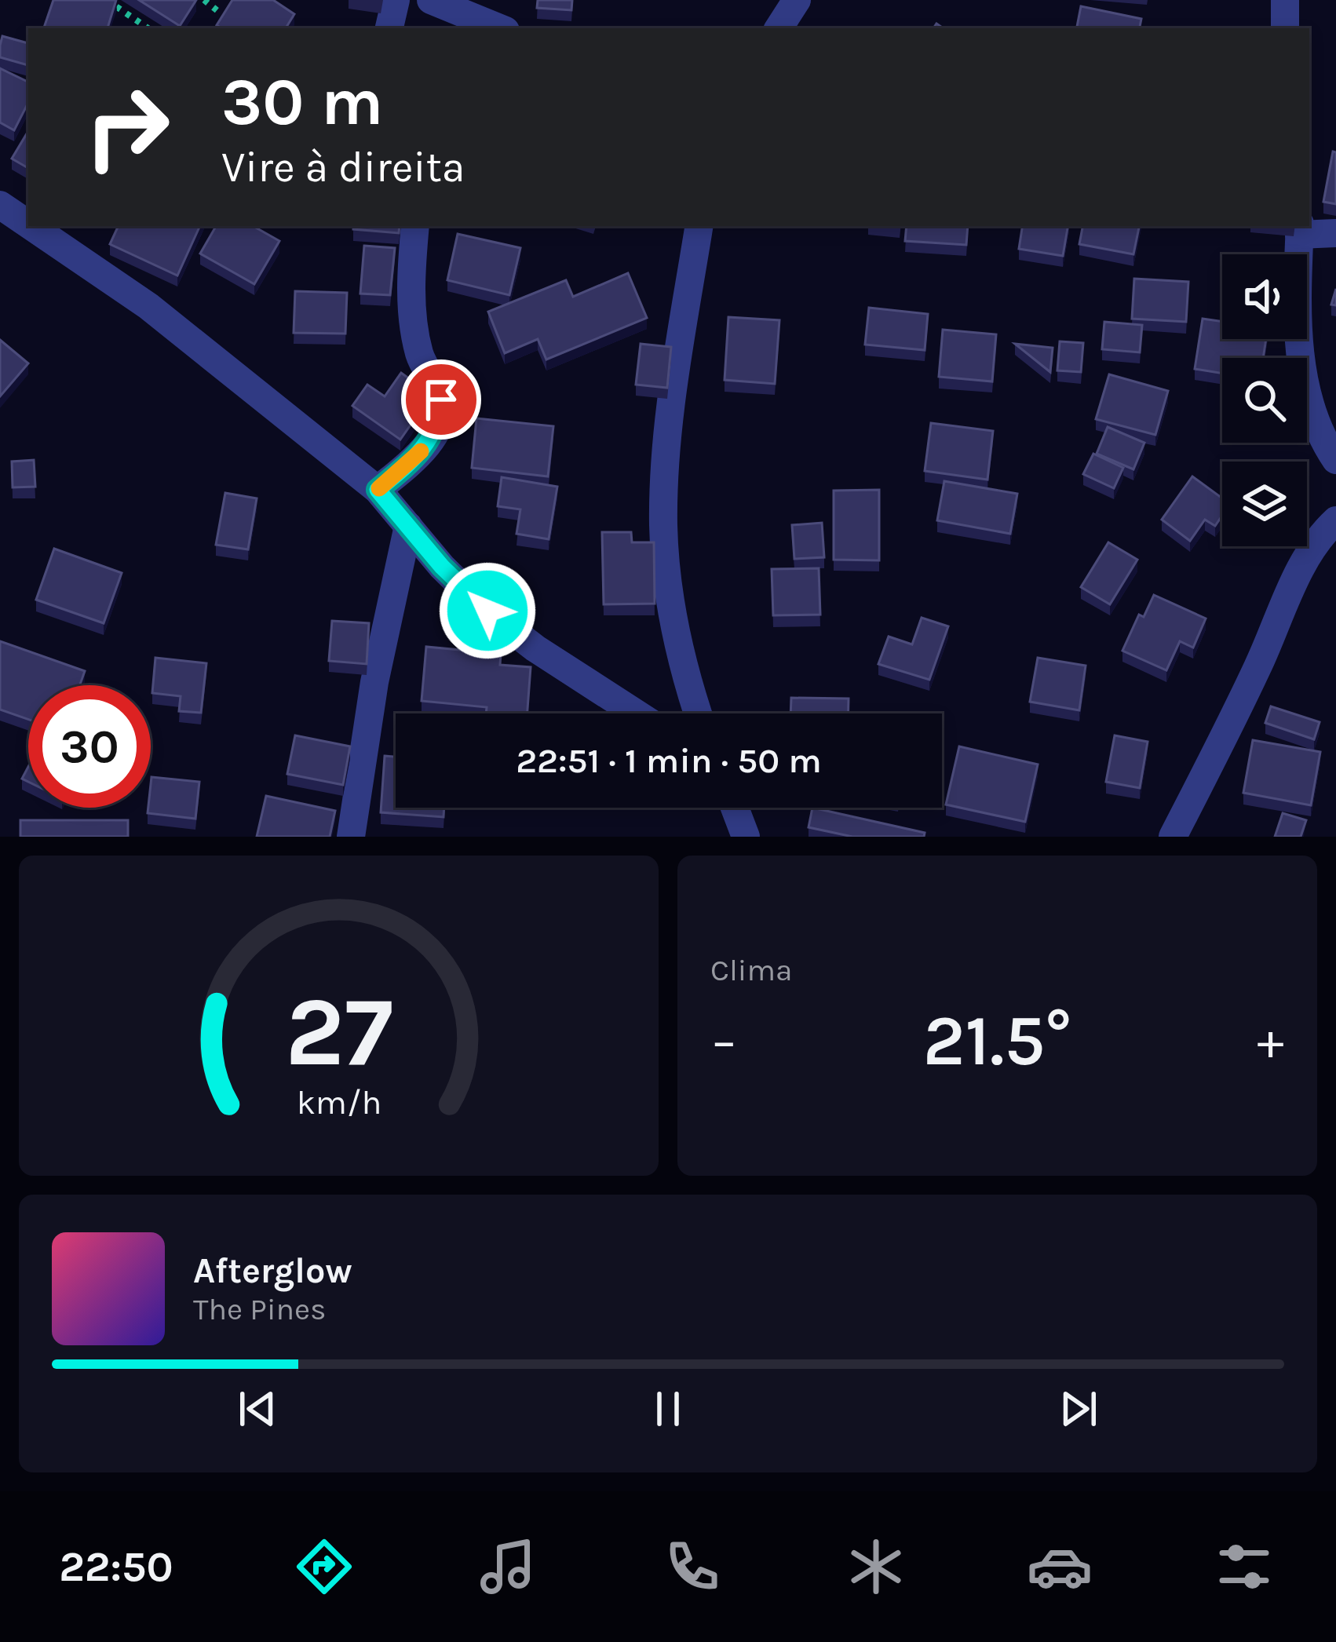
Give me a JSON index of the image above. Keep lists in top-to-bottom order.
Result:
{
  "page": {
    "turn": ["30 m", "Vire à direita"],
    "limit": "30",
    "trip": "22:51 · 1 min · 50 m",
    "tile": "Clima",
    "heat": ["−", "21.5°", "+"],
    "song": ["Afterglow", "The Pines"],
    "tabs": "22:50",
    "gauge": ["27", "km/h"]
  }
}
